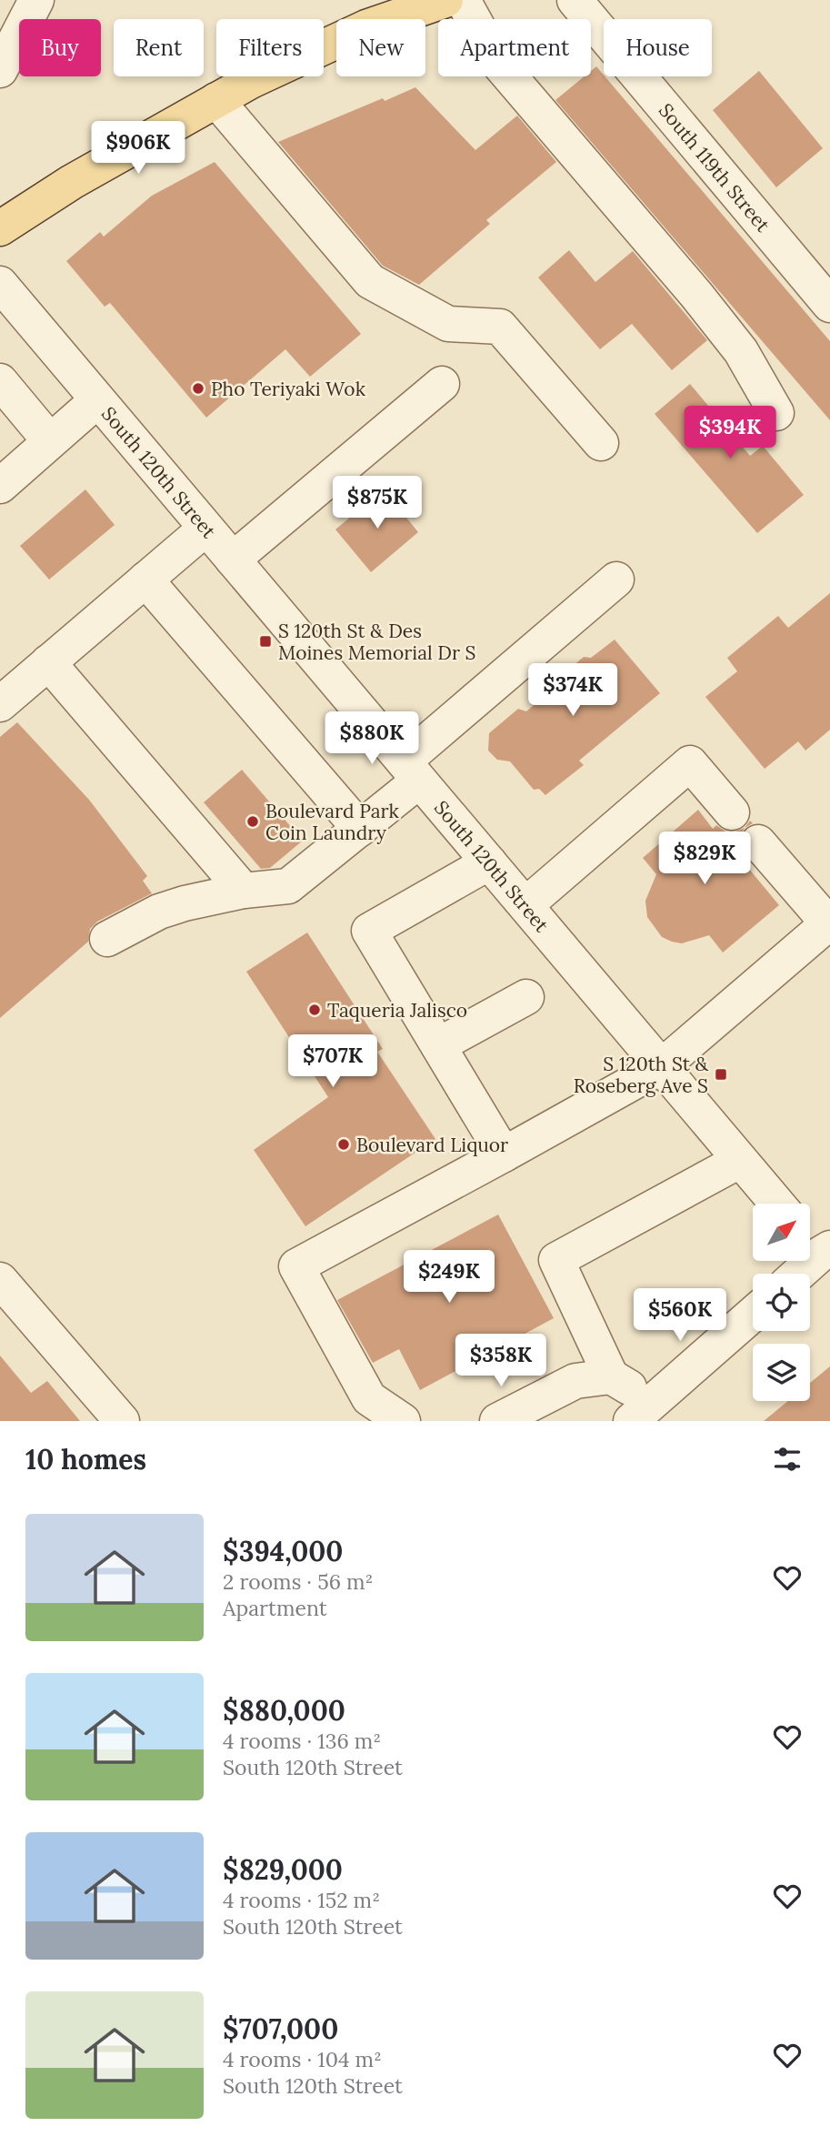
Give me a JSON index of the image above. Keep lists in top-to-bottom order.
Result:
{
  "streets": {
    "street": ["South 119th Street", "South 120th Street"]
  },
  "places": {
    "other": [
      "Pho Teriyaki Wok",
      "Boulevard Park Coin Laundry",
      "Taqueria Jalisco",
      "Boulevard Liquor"
    ],
    "transit": ["S 120th St & Des Moines Memorial Dr S", "S 120th St & Roseberg Ave S"]
  },
  "north": "top right",
  "page": {
    "chip": [
      "Buy",
      "Rent",
      "Filters",
      "New",
      "Apartment",
      "House"
    ],
    "price": [
      "$906K",
      "$394K",
      "$875K",
      "$374K",
      "$880K",
      "$829K",
      "$707K",
      "$249K",
      "$560K",
      "$358K"
    ],
    "heading": "10 homes",
    "list": [
      {
        "name": "$394,000",
        "note": "2 rooms · 56 m² · Apartment"
      },
      {
        "name": "$880,000",
        "note": "4 rooms · 136 m² · South 120th Street"
      },
      {
        "name": "$829,000",
        "note": "4 rooms · 152 m² · South 120th Street"
      },
      {
        "name": "$707,000",
        "note": "4 rooms · 104 m² · South 120th Street"
      }
    ]
  }
}
